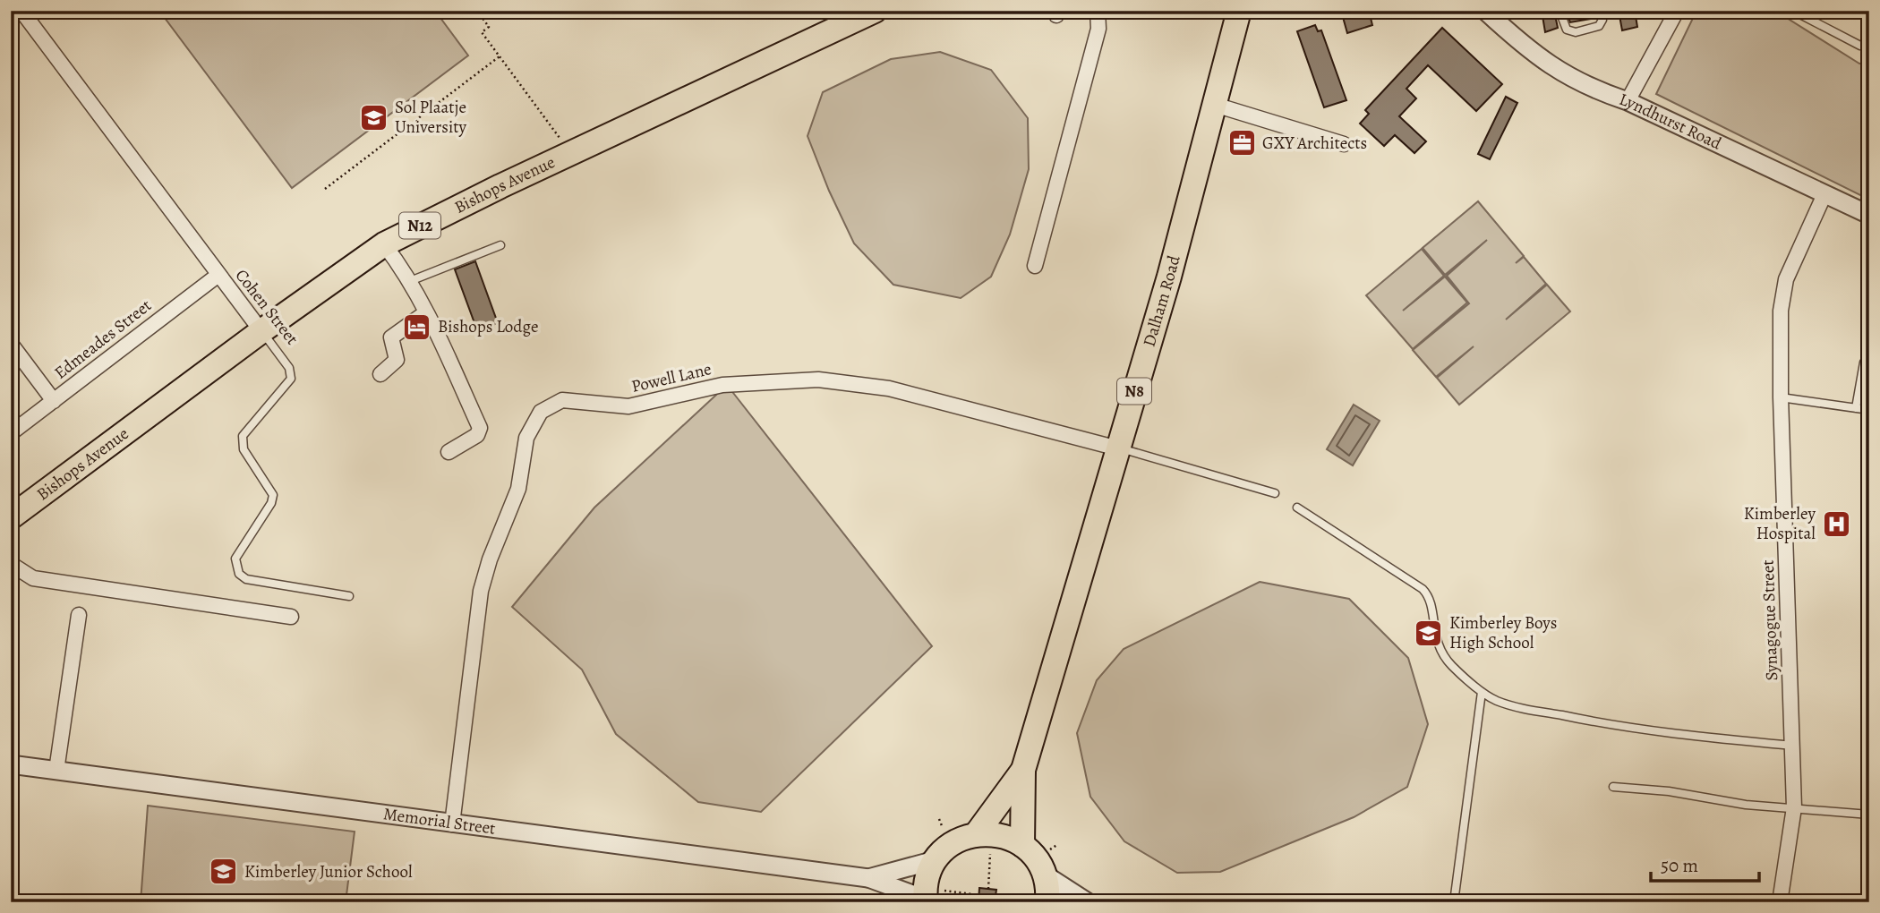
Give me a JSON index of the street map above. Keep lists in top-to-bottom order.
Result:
{
  "streets": {
    "highway": [
      "Bishops Avenue",
      "N12",
      "Dalham Road",
      "N8"
    ],
    "street": [
      "Lyndhurst Road",
      "Cohen Street",
      "Edmeades Street",
      "Powell Lane",
      "Synagogue Street",
      "Memorial Street"
    ]
  },
  "crossings": [
    ["Lyndhurst Road", "Synagogue Street"],
    ["Bishops Avenue", "Cohen Street"],
    ["Dalham Road", "Powell Lane"],
    ["Cohen Street", "Edmeades Street"],
    ["Powell Lane", "Memorial Street"]
  ],
  "places": {
    "school or university": ["Sol Plaatje University", "Kimberley Boys High School", "Kimberley Junior School"],
    "office": ["GXY Architects"],
    "hotel": ["Bishops Lodge"],
    "hospital": ["Kimberley Hospital"]
  },
  "scale_bar": "50 m"
}
